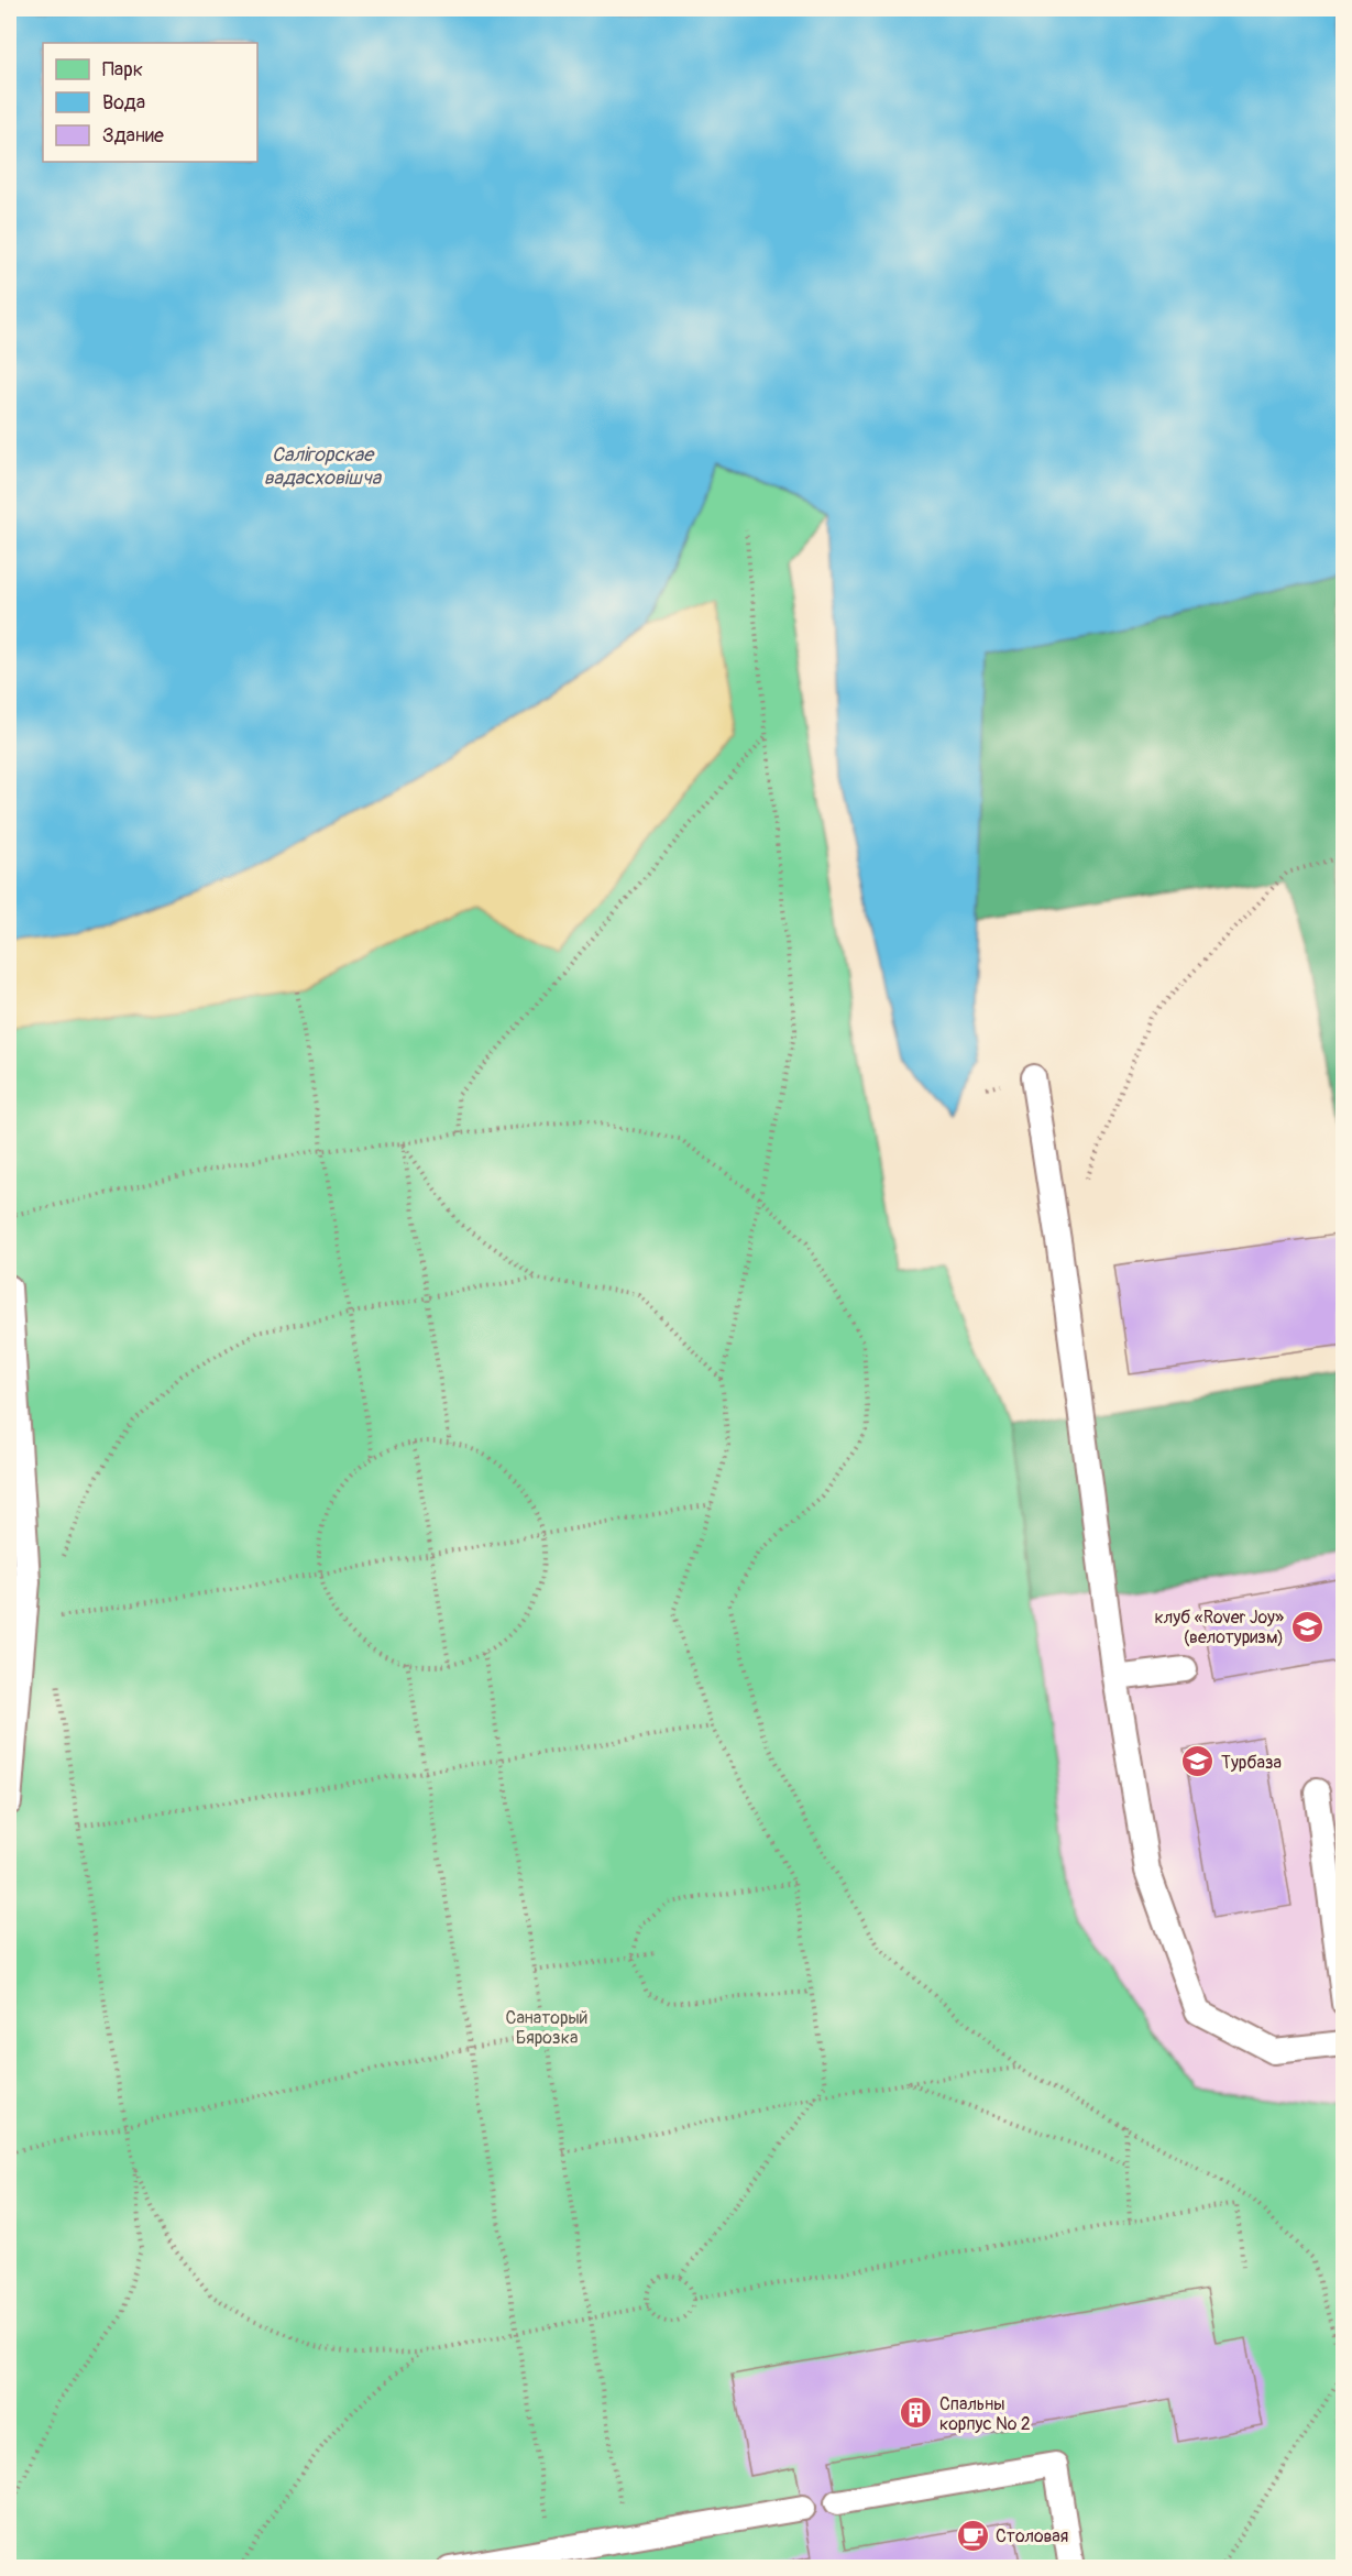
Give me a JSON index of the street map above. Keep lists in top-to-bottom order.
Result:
{
  "water": ["Салігорскае вадасховішча"],
  "parks": ["Санаторый Бярозка"],
  "places": {
    "school or university": ["клуб «Rover Joy» (велотуризм)", "Турбаза"],
    "building": ["Спальны корпус № 2"],
    "cafe": ["Столовая"]
  },
  "legend": ["Парк", "Вода", "Здание"]
}
